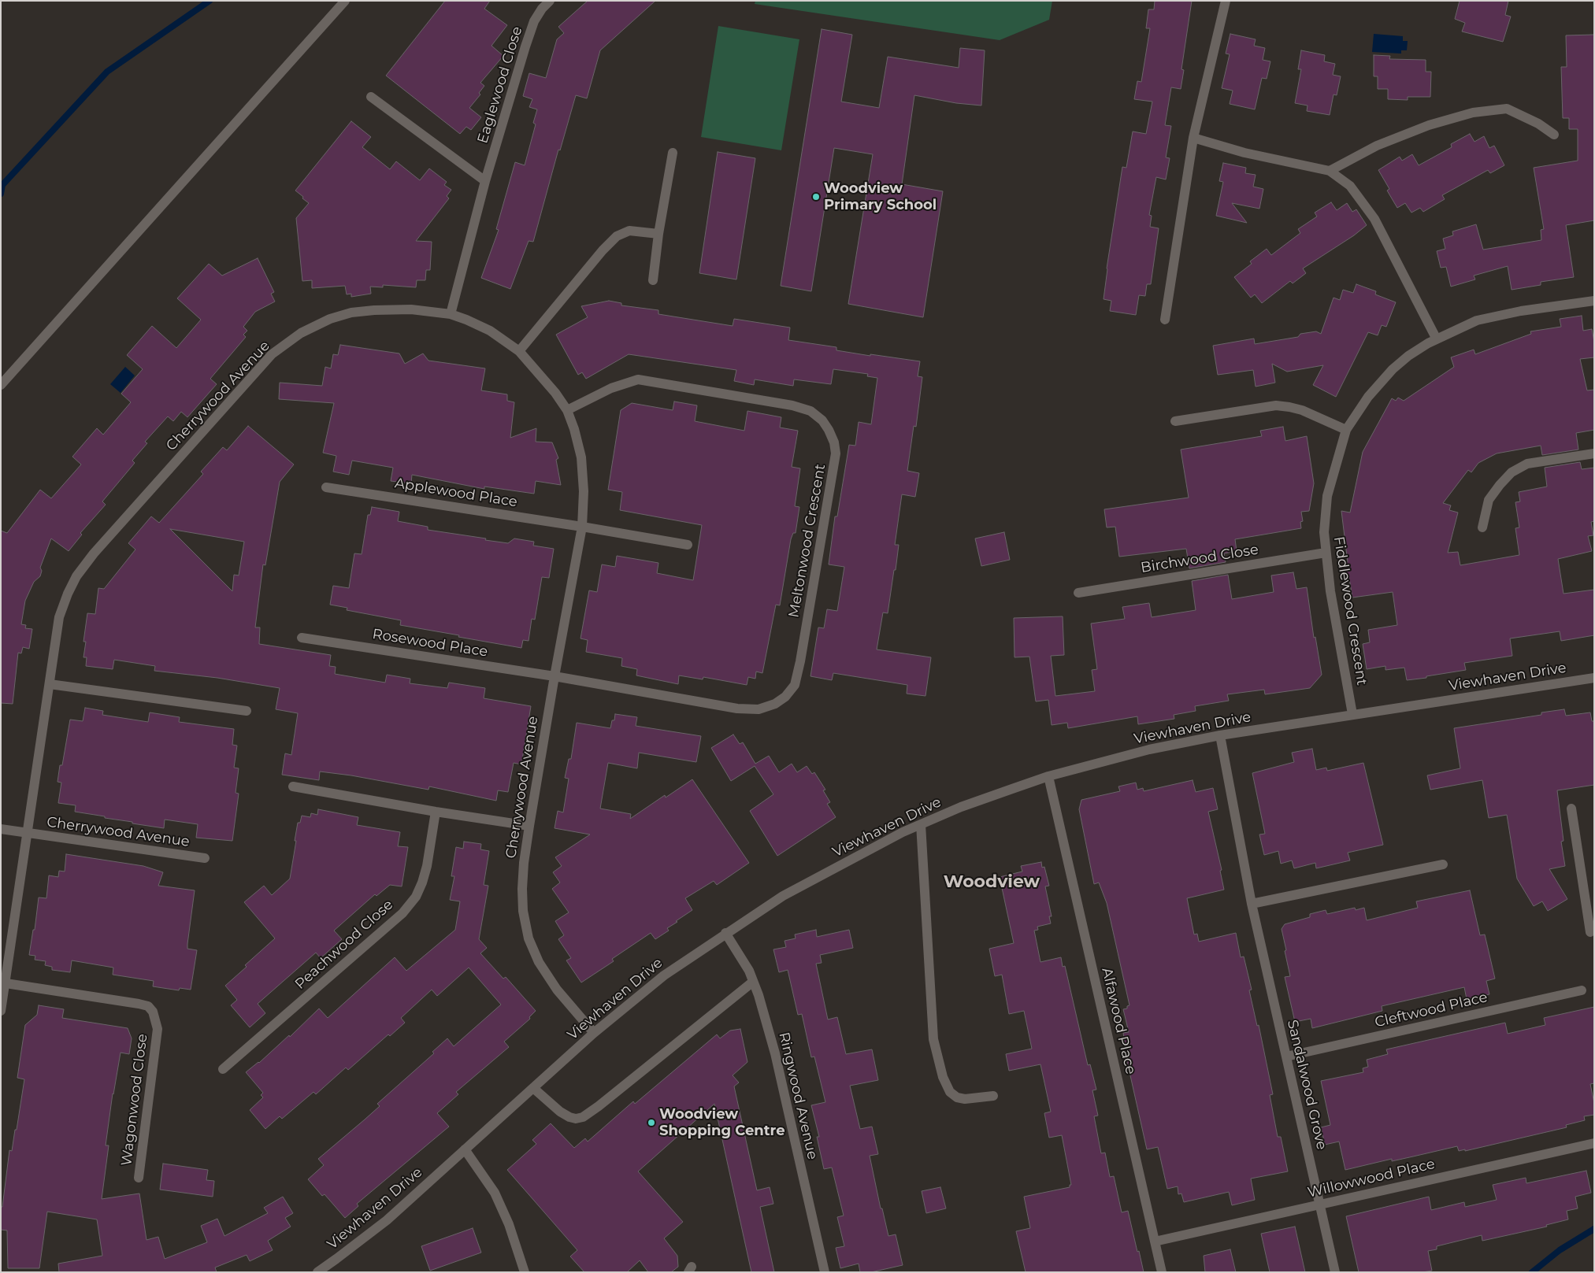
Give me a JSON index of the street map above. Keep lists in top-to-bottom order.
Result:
{
  "streets": {
    "street": [
      "Eaglewood Close",
      "Cherrywood Avenue",
      "Applewood Place",
      "Meltonwood Crescent",
      "Birchwood Close",
      "Fiddlewood Crescent",
      "Rosewood Place",
      "Viewhaven Drive",
      "Peachwood Close",
      "Cleftwood Place",
      "Alfawood Place",
      "Sandalwood Grove",
      "Ringwood Avenue",
      "Wagonwood Close",
      "Willowwood Place"
    ]
  },
  "crossings": [
    ["Eaglewood Close", "Cherrywood Avenue"],
    ["Cherrywood Avenue", "Applewood Place"],
    ["Cherrywood Avenue", "Meltonwood Crescent"],
    ["Cherrywood Avenue", "Rosewood Place"],
    ["Cherrywood Avenue", "Viewhaven Drive"],
    ["Cherrywood Avenue", "Wagonwood Close"],
    ["Meltonwood Crescent", "Rosewood Place"],
    ["Birchwood Close", "Fiddlewood Crescent"],
    ["Fiddlewood Crescent", "Viewhaven Drive"],
    ["Viewhaven Drive", "Alfawood Place"],
    ["Viewhaven Drive", "Sandalwood Grove"],
    ["Viewhaven Drive", "Ringwood Avenue"],
    ["Cleftwood Place", "Sandalwood Grove"],
    ["Alfawood Place", "Willowwood Place"],
    ["Sandalwood Grove", "Willowwood Place"]
  ],
  "districts": ["Woodview"],
  "places": ["Woodview Primary School", "Woodview Shopping Centre"]
}
